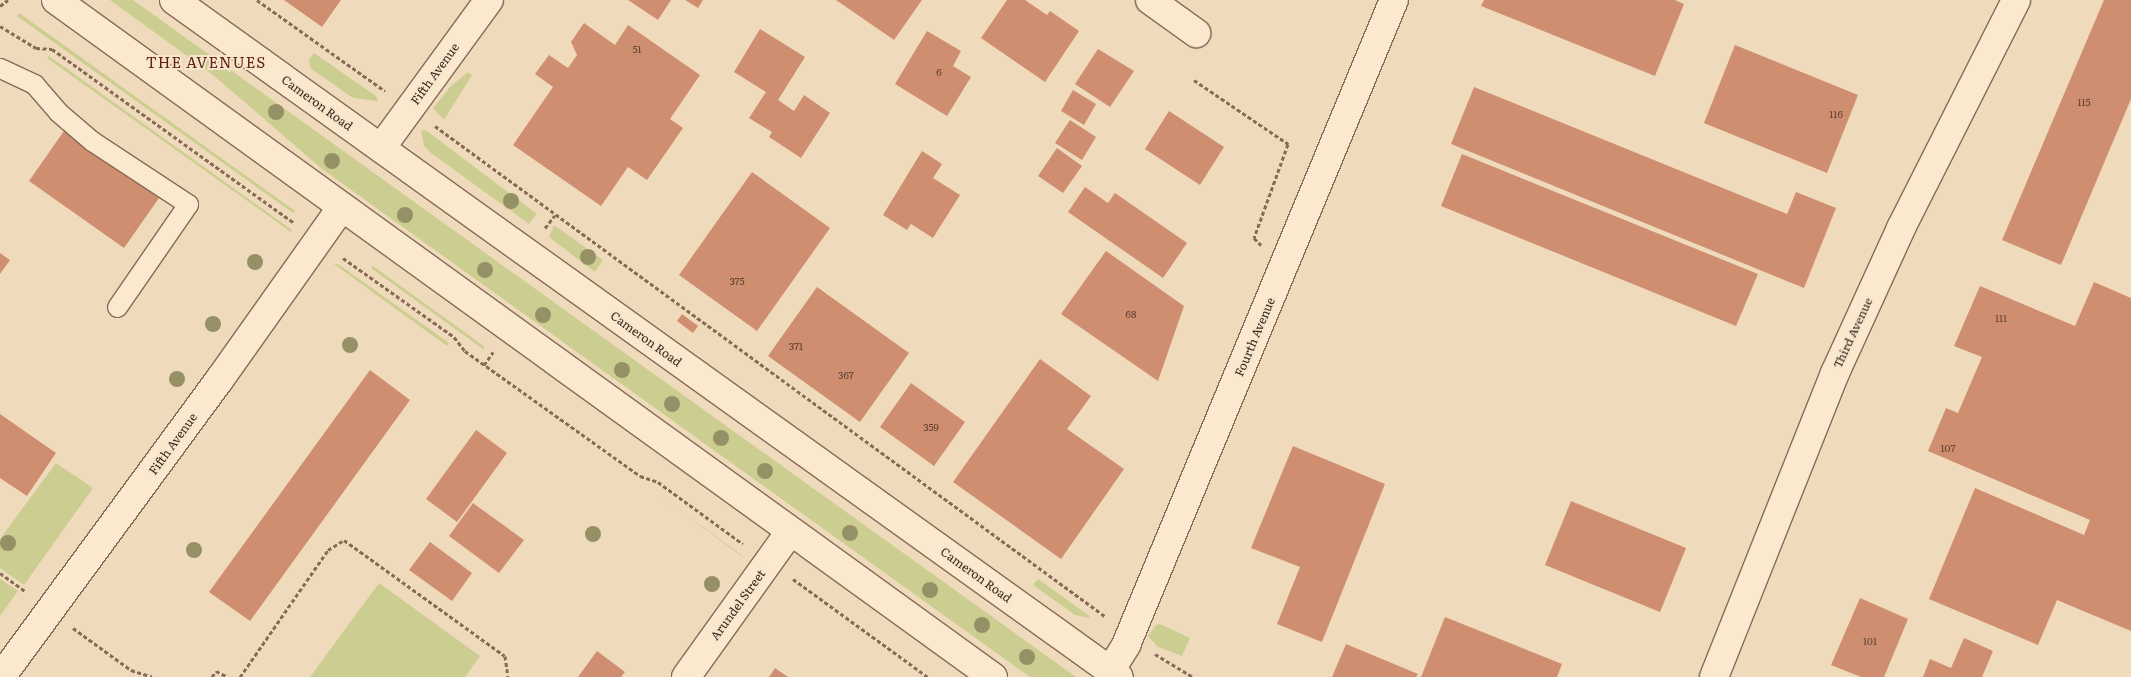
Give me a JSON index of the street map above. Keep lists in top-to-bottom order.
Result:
{
  "streets": {
    "street": [
      "Fifth Avenue",
      "Cameron Road",
      "Third Avenue",
      "Fourth Avenue",
      "Arundel Street"
    ]
  },
  "crossings": [
    ["Fifth Avenue", "Cameron Road"],
    ["Cameron Road", "Fourth Avenue"]
  ],
  "districts": ["THE AVENUES"],
  "house_numbers": [
    "51",
    "6",
    "115",
    "116",
    "375",
    "68",
    "111",
    "371",
    "367",
    "359",
    "107",
    "101"
  ]
}
